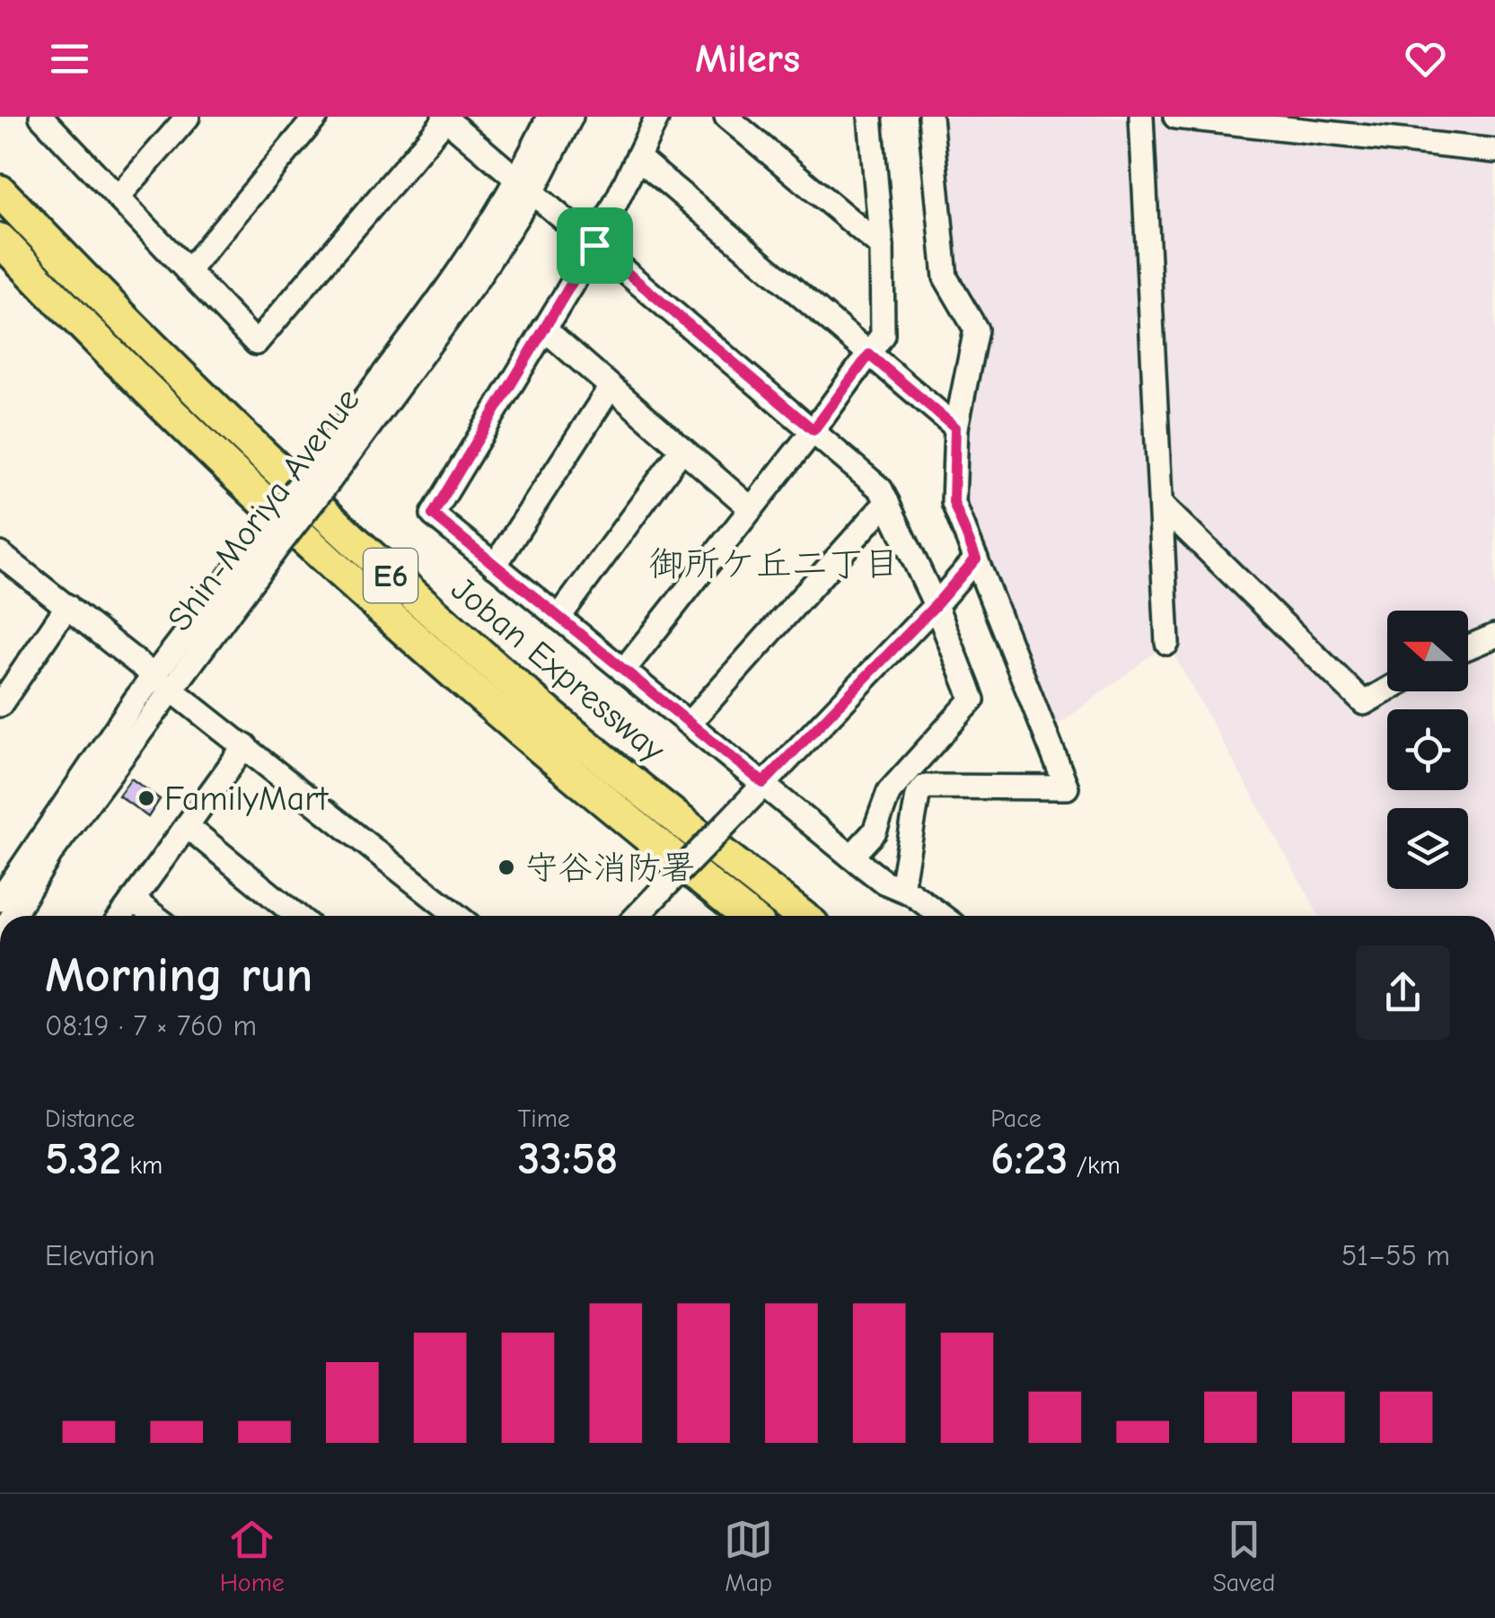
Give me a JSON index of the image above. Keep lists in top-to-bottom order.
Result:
{
  "streets": {
    "highway": ["E6", "Joban Expressway"],
    "street": ["Shin-Moriya Avenue"]
  },
  "districts": ["御所ケ丘二丁目"],
  "places": ["FamilyMart", "守谷消防署"],
  "north": "left",
  "page": {
    "header": "Milers",
    "heading": ["Morning run", "08:19 · 7 × 760 m"],
    "stats": [
      ["Distance", "5.32 km"],
      ["Time", "33:58"],
      ["Pace", "6:23 /km"]
    ],
    "chart": ["Elevation", "51–55 m"],
    "tabs": ["Home", "Map", "Saved"]
  }
}
